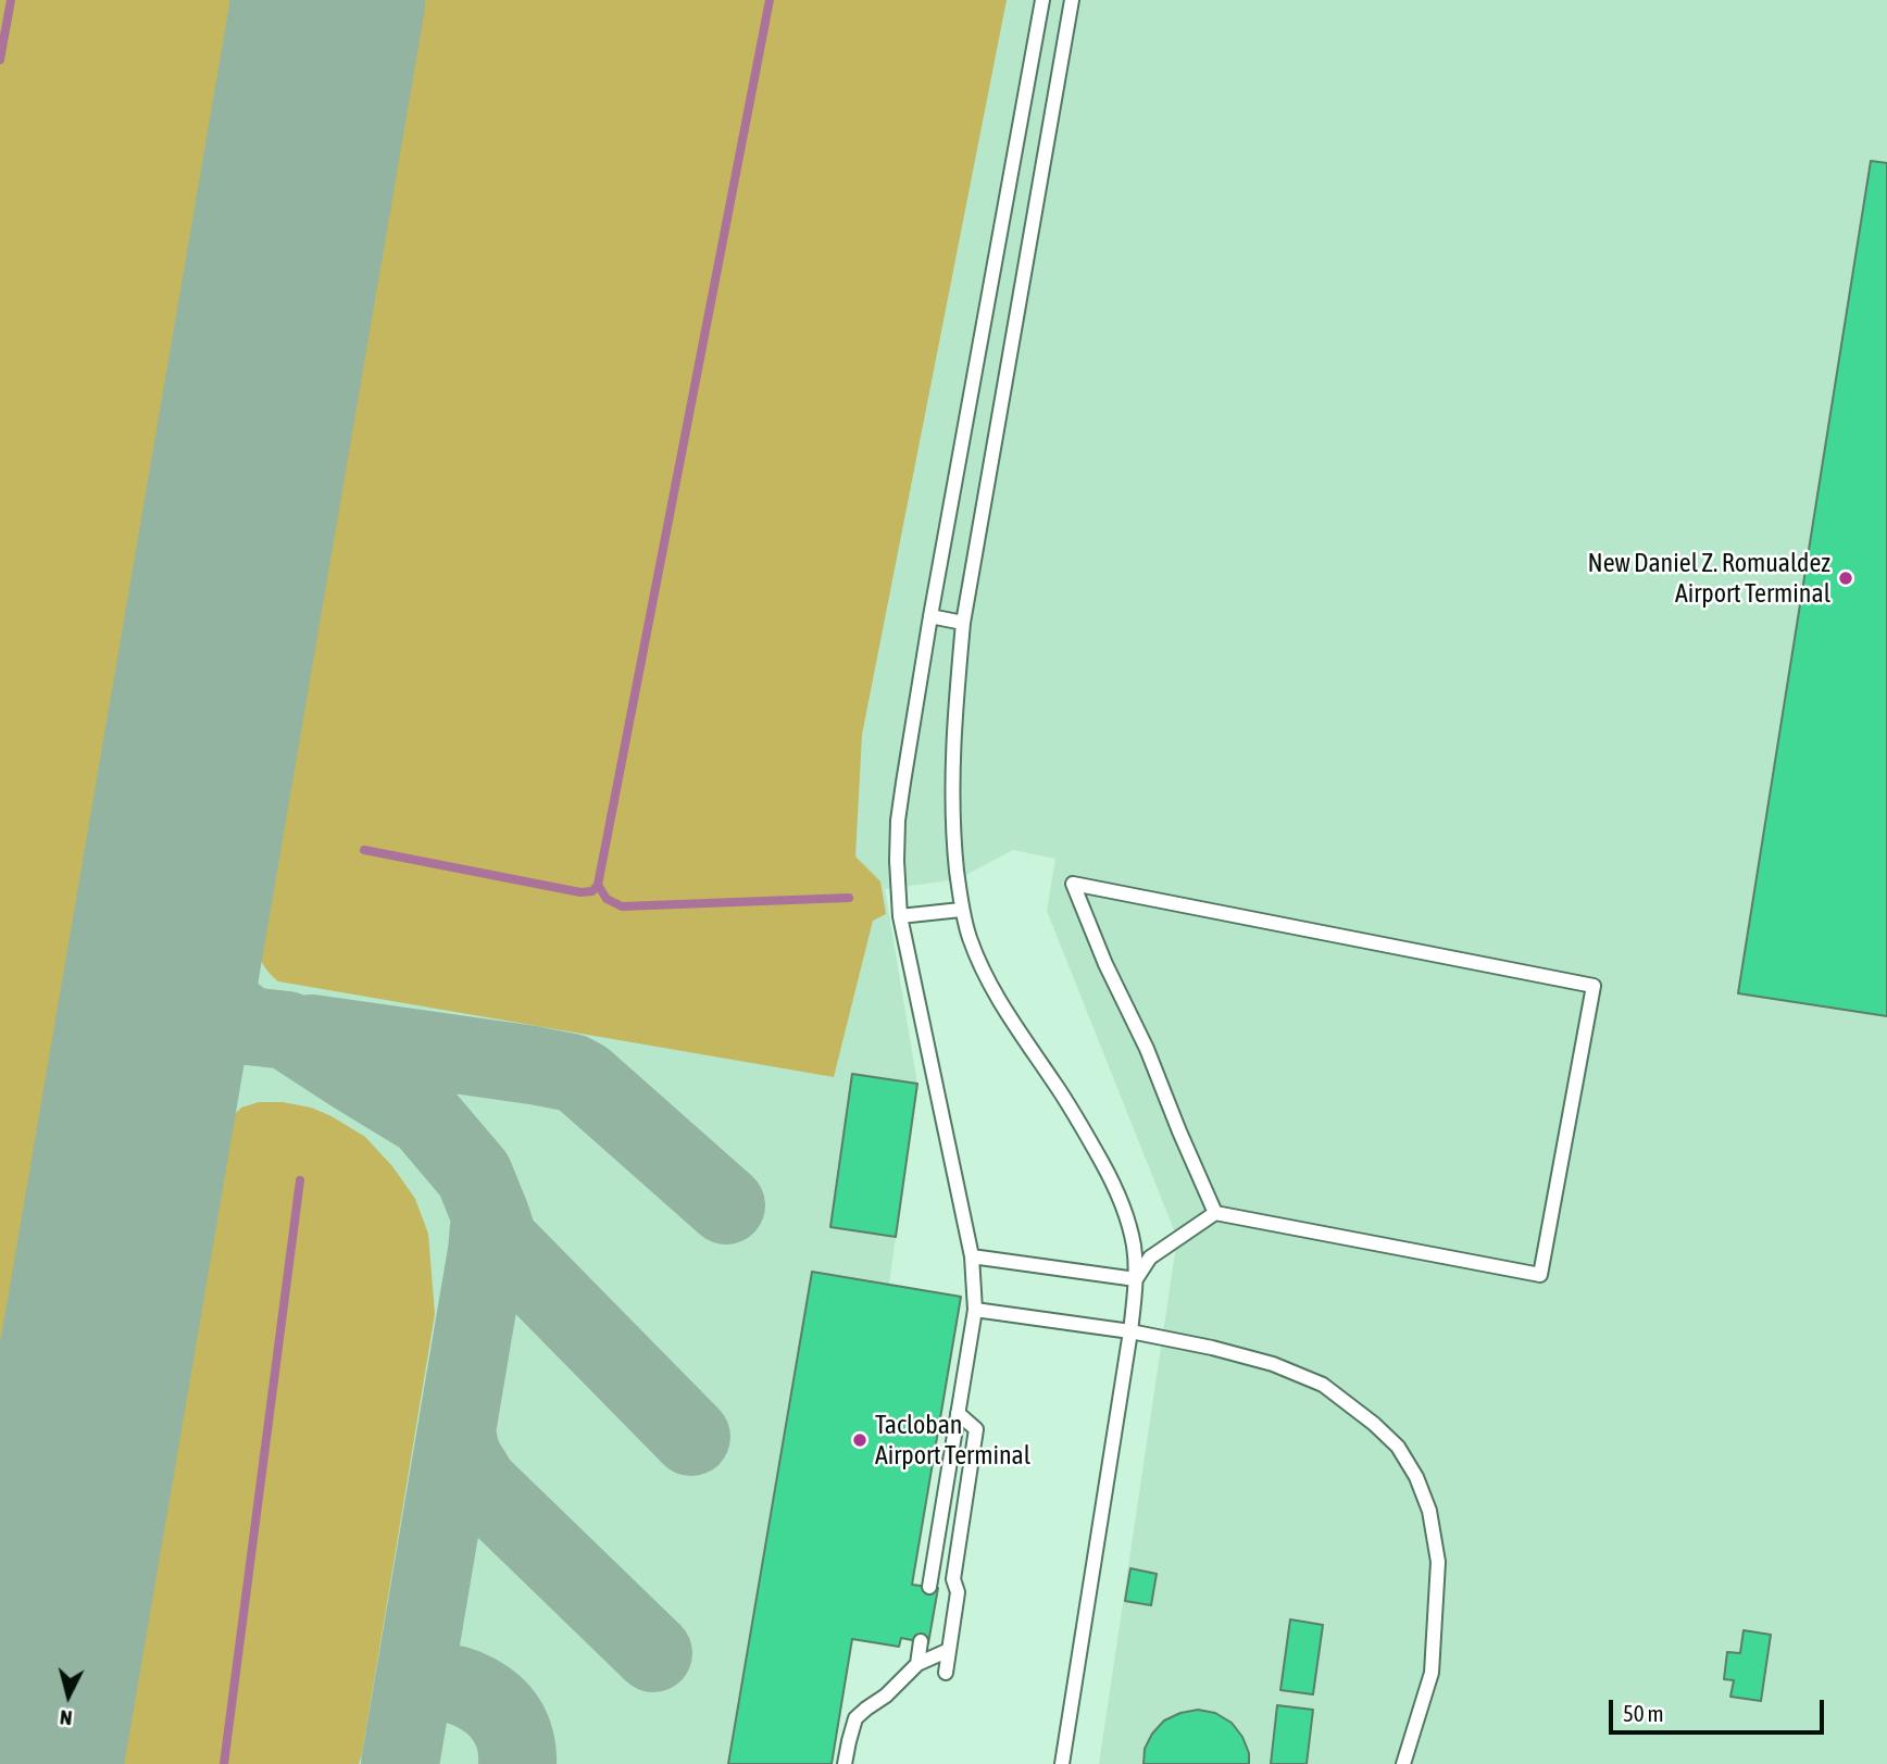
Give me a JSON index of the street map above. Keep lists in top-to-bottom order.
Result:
{
  "places": ["New Daniel Z. Romualdez Airport Terminal", "Tacloban Airport Terminal"],
  "scale_bar": "50 m",
  "north": "bottom"
}
